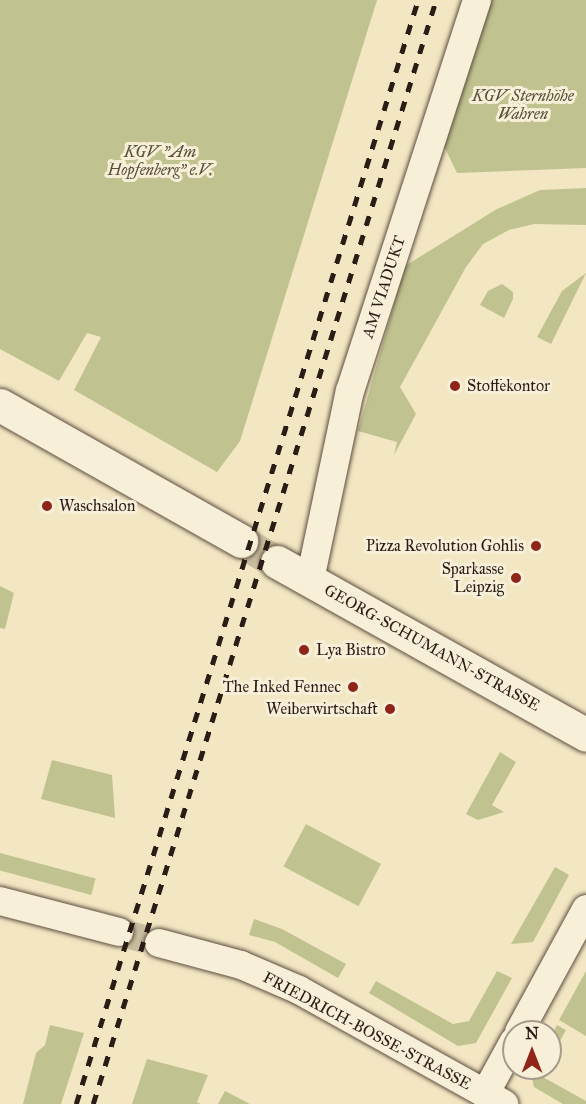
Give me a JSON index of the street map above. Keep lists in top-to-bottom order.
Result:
{
  "streets": {
    "main road": ["GEORG-SCHUMANN-STRASSE"],
    "street": ["AM VIADUKT", "FRIEDRICH-BOSSE-STRASSE"]
  },
  "crossings": [
    ["AM VIADUKT", "GEORG-SCHUMANN-STRASSE"]
  ],
  "parks": ["KGV Sternhöhe Wahren", "KGV \"Am Hopfenberg\" e.V."],
  "places": [
    "Stoffekontor",
    "Waschsalon",
    "Pizza Revolution Gohlis",
    "Sparkasse Leipzig",
    "Lya Bistro",
    "The Inked Fennec",
    "Weiberwirtschaft"
  ],
  "north": "top"
}
